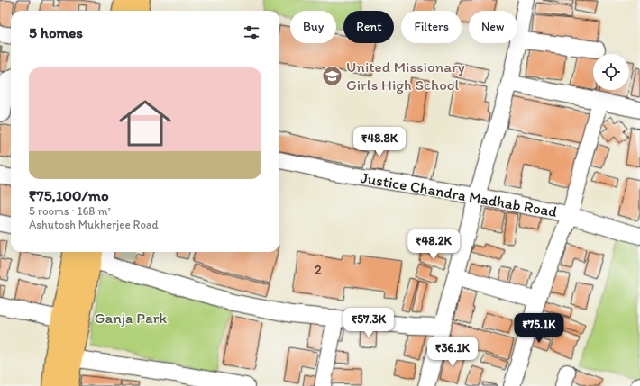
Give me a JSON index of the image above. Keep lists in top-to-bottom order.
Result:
{
  "streets": {
    "street": ["Justice Chandra Madhab Road"]
  },
  "parks": ["Ganja Park"],
  "places": {
    "school or university": ["United Missionary Girls High School"]
  },
  "house_numbers": ["2"],
  "page": {
    "chip": [
      "Buy",
      "Rent",
      "Filters",
      "New"
    ],
    "heading": "5 homes",
    "list": [
      {
        "name": "₹75,100/mo",
        "note": "5 rooms · 168 m² · Ashutosh Mukherjee Road"
      }
    ],
    "price": [
      "₹48.8K",
      "₹48.2K",
      "₹57.3K",
      "₹75.1K",
      "₹36.1K"
    ]
  }
}
